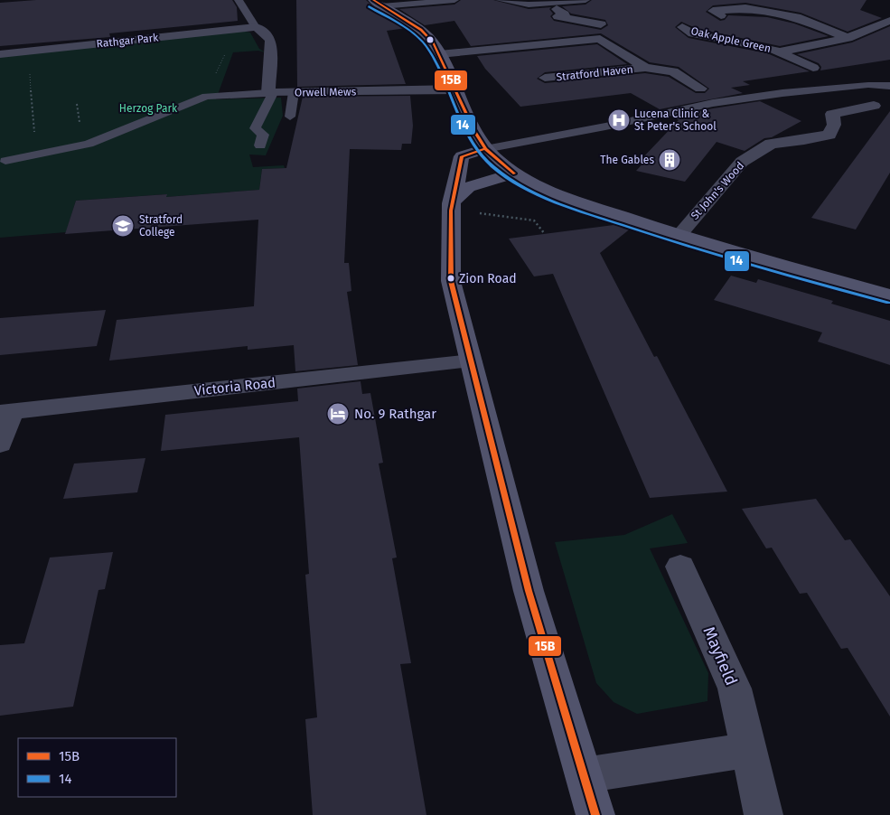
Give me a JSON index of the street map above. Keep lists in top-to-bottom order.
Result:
{
  "streets": {
    "street": [
      "Oak Apple Green",
      "Rathgar Park",
      "Stratford Haven",
      "Orwell Mews",
      "St John's Wood",
      "Victoria Road",
      "Mayfield"
    ]
  },
  "parks": ["Herzog Park"],
  "places": {
    "hospital": ["Lucena Clinic & St Peter's School"],
    "building": ["The Gables"],
    "school or university": ["Stratford College"],
    "other": ["Zion Road"],
    "hotel": ["No. 9 Rathgar"]
  },
  "lines": ["transit line 15B", "transit line 14"],
  "legend": ["15B", "14"]
}
